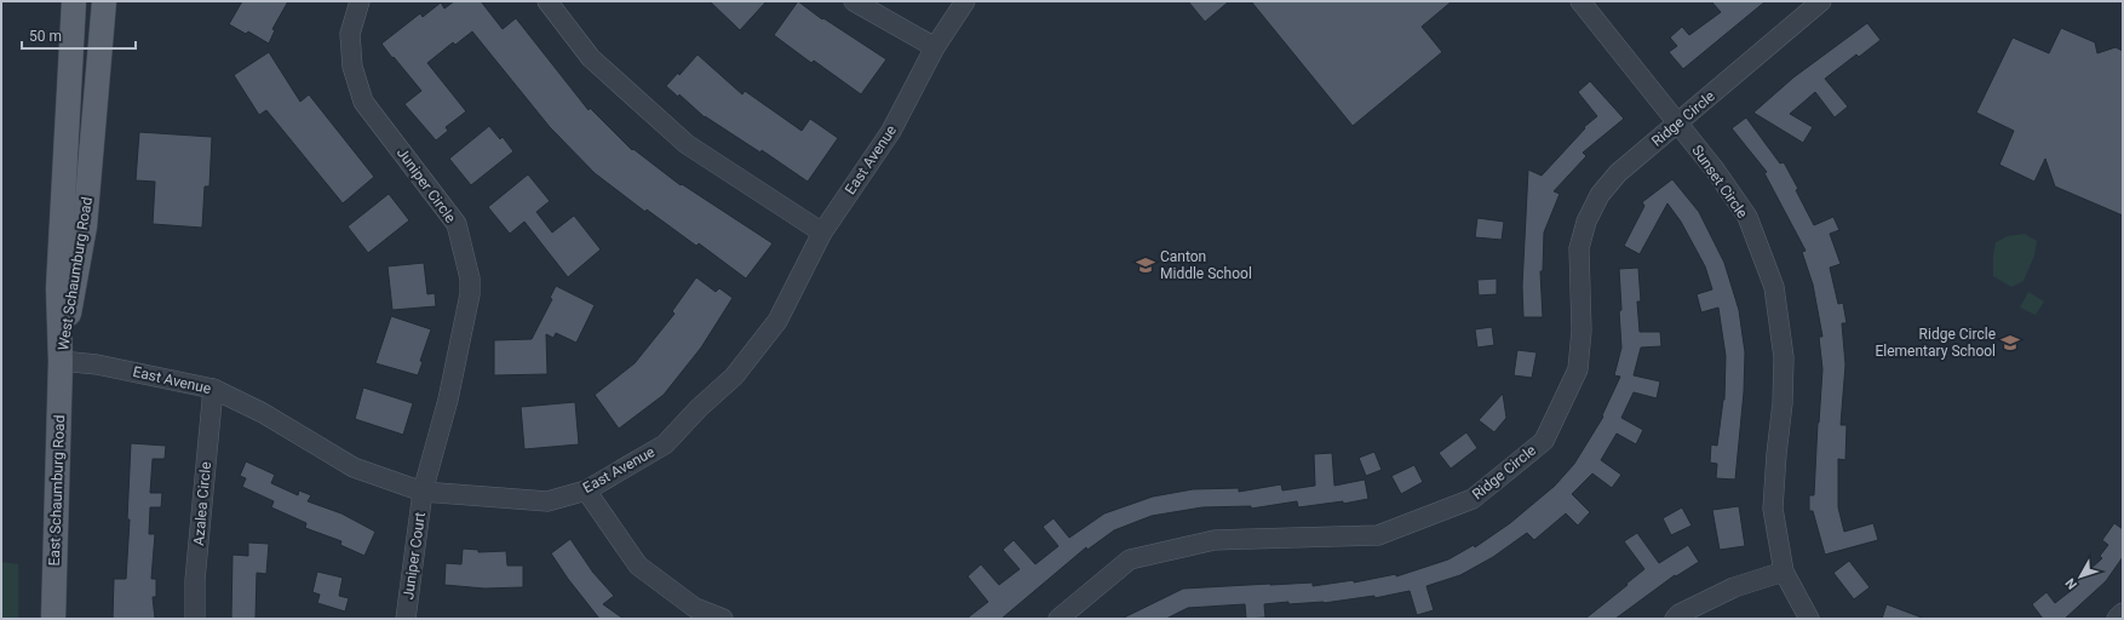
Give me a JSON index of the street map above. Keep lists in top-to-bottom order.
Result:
{
  "streets": {
    "main road": ["West Schaumburg Road", "East Schaumburg Road"],
    "street": [
      "Ridge Circle",
      "East Avenue",
      "Sunset Circle",
      "Juniper Circle",
      "Azalea Circle",
      "Juniper Court"
    ]
  },
  "crossings": [
    ["Ridge Circle", "Sunset Circle"],
    ["East Avenue", "Juniper Circle"],
    ["East Avenue", "West Schaumburg Road"],
    ["East Avenue", "East Schaumburg Road"],
    ["East Avenue", "Azalea Circle"],
    ["East Avenue", "Juniper Court"],
    ["Juniper Circle", "Juniper Court"],
    ["West Schaumburg Road", "East Schaumburg Road"]
  ],
  "places": {
    "school or university": ["Canton Middle School", "Ridge Circle Elementary School"]
  },
  "scale_bar": "50 m",
  "north": "bottom left"
}
